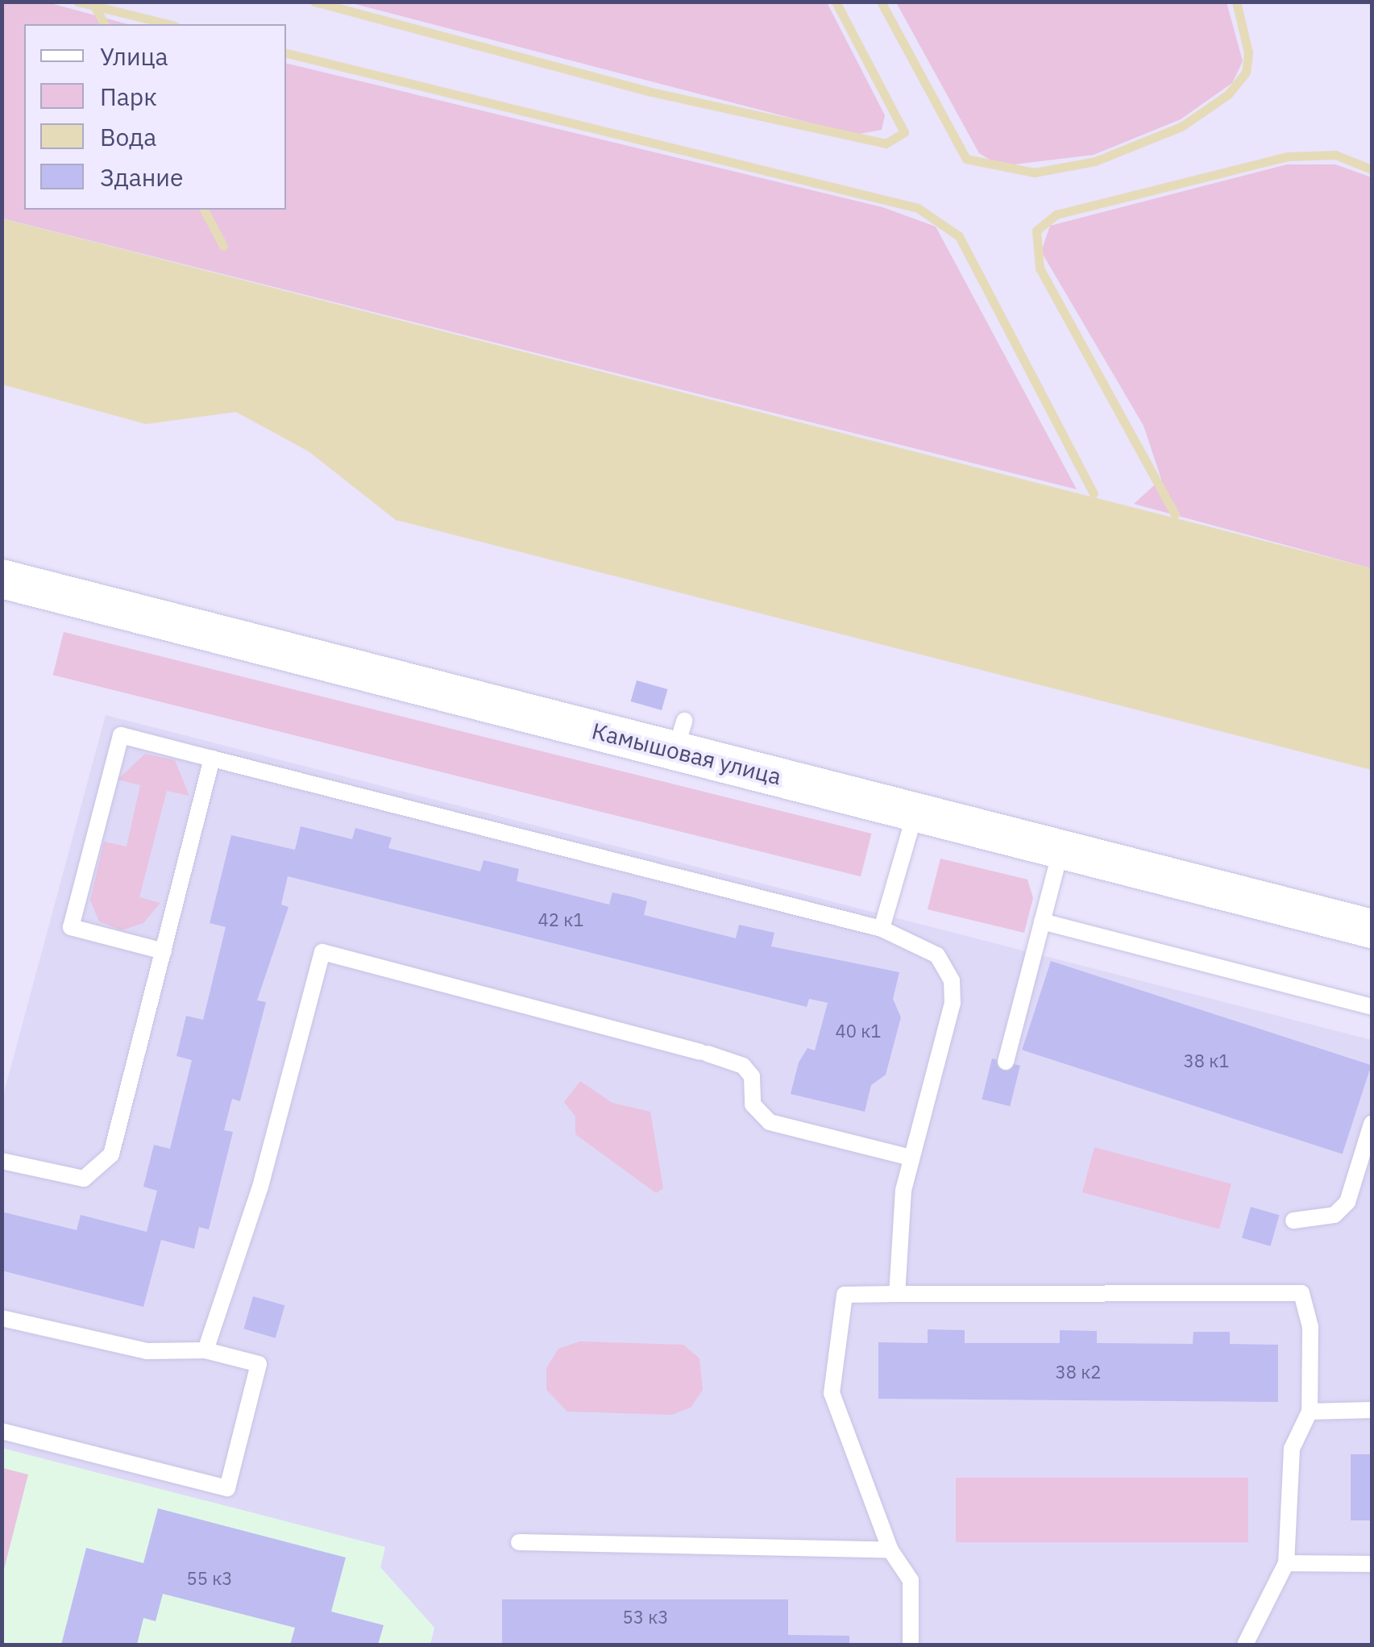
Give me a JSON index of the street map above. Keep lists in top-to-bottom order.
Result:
{
  "streets": {
    "street": ["Камышовая улица"]
  },
  "house_numbers": [
    "42 к1",
    "40 к1",
    "38 к1",
    "38 к2",
    "55 к3",
    "53 к3"
  ],
  "legend": [
    "Улица",
    "Парк",
    "Вода",
    "Здание"
  ]
}
